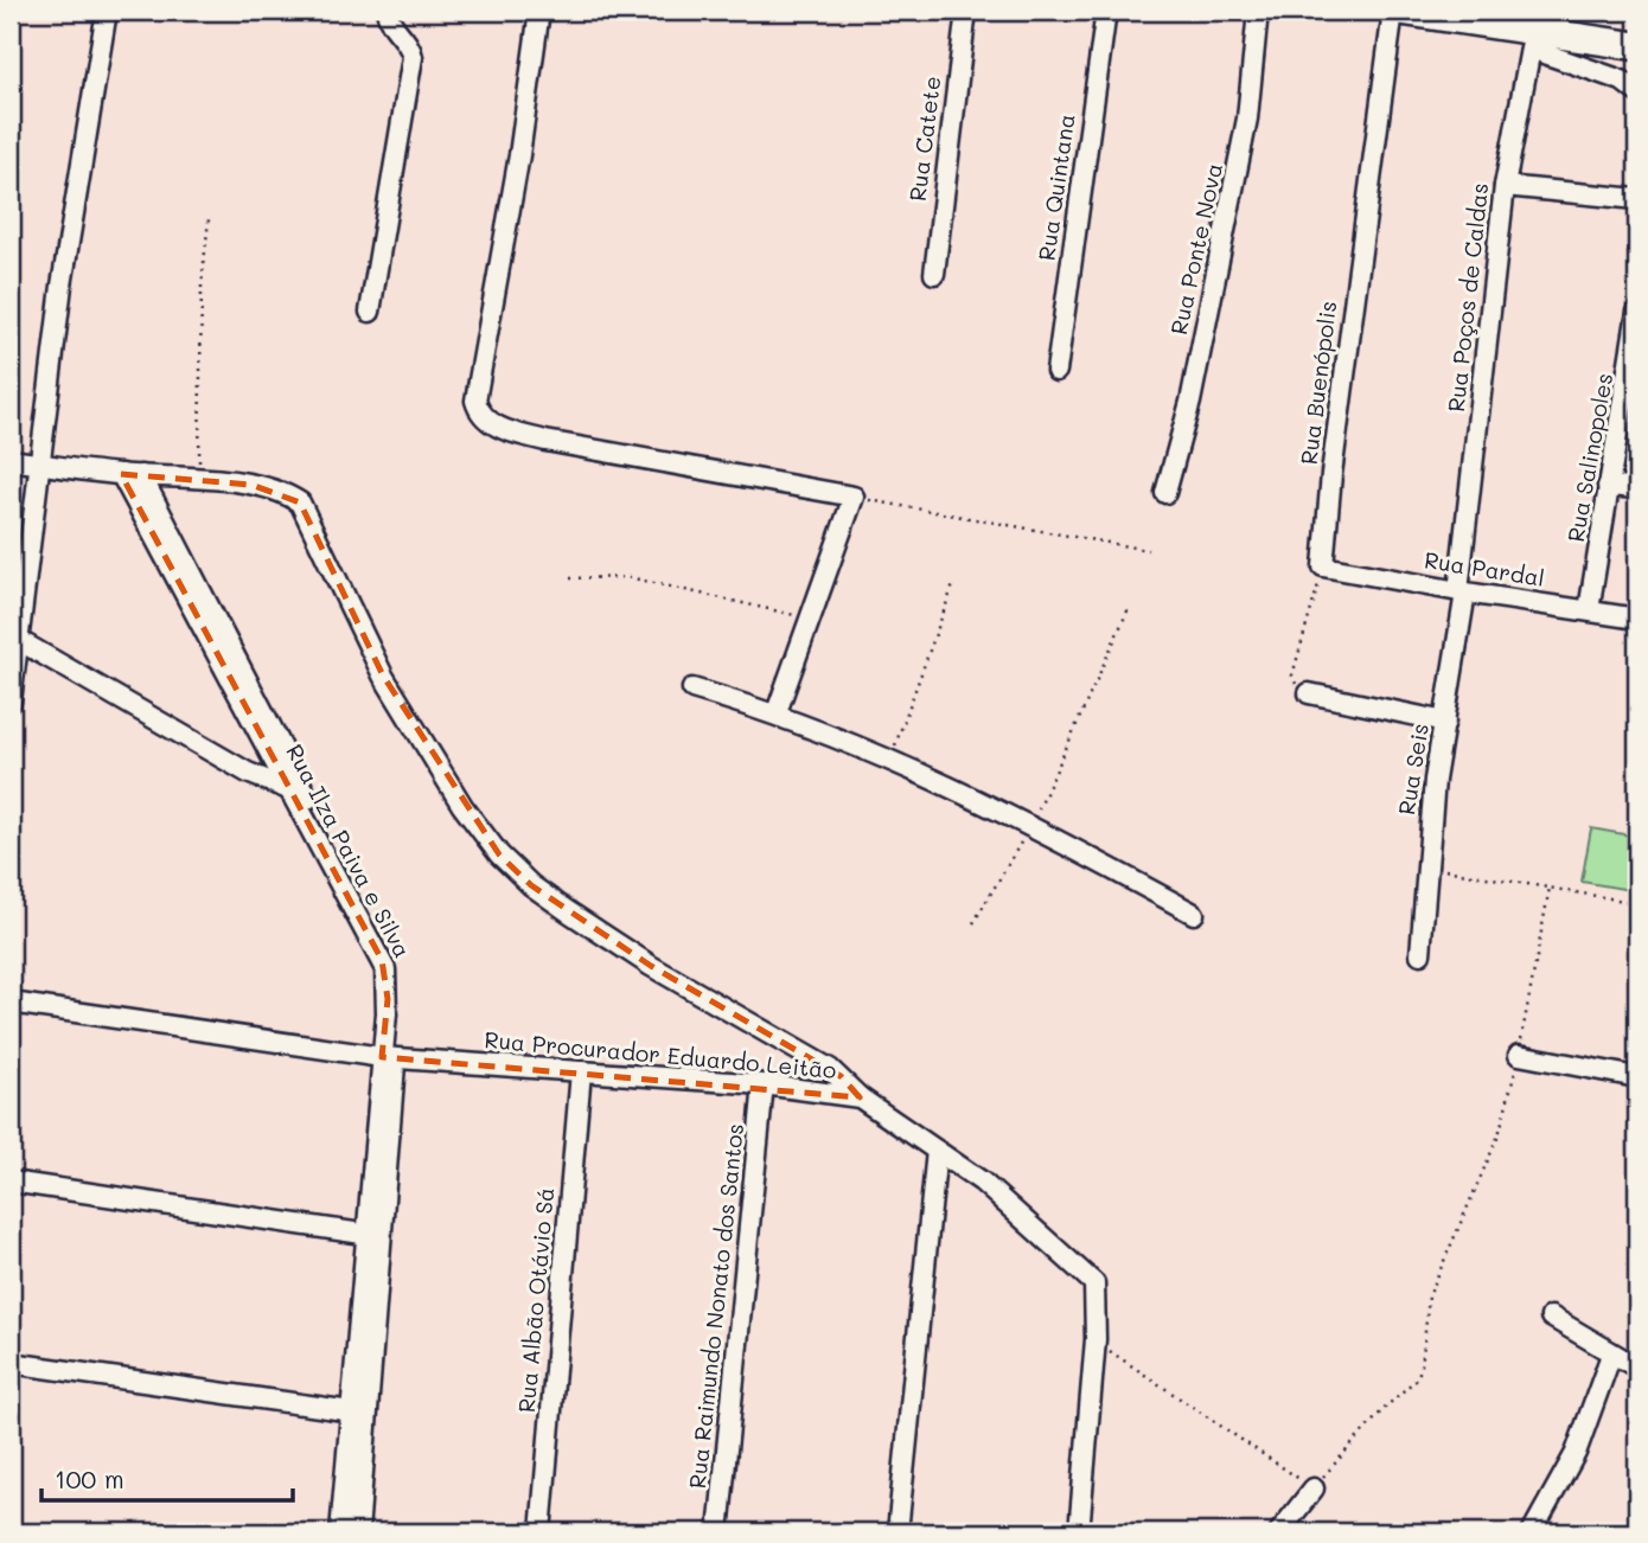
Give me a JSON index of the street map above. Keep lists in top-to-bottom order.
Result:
{
  "streets": {
    "street": [
      "Rua Catete",
      "Rua Quintana",
      "Rua Ponte Nova",
      "Rua Poços de Caldas",
      "Rua Buenópolis",
      "Rua Salinopoles",
      "Rua Pardal",
      "Rua Seis",
      "Rua Ilza Paiva e Silva",
      "Rua Procurador Eduardo Leitão",
      "Rua Albão Otávio Sá",
      "Rua Raimundo Nonato dos Santos"
    ]
  },
  "crossings": [
    ["Rua Poços de Caldas", "Rua Pardal"],
    ["Rua Poços de Caldas", "Rua Seis"],
    ["Rua Buenópolis", "Rua Pardal"],
    ["Rua Salinopoles", "Rua Pardal"],
    ["Rua Pardal", "Rua Seis"],
    ["Rua Ilza Paiva e Silva", "Rua Procurador Eduardo Leitão"],
    ["Rua Procurador Eduardo Leitão", "Rua Albão Otávio Sá"],
    ["Rua Procurador Eduardo Leitão", "Rua Raimundo Nonato dos Santos"]
  ],
  "scale_bar": "100 m"
}
